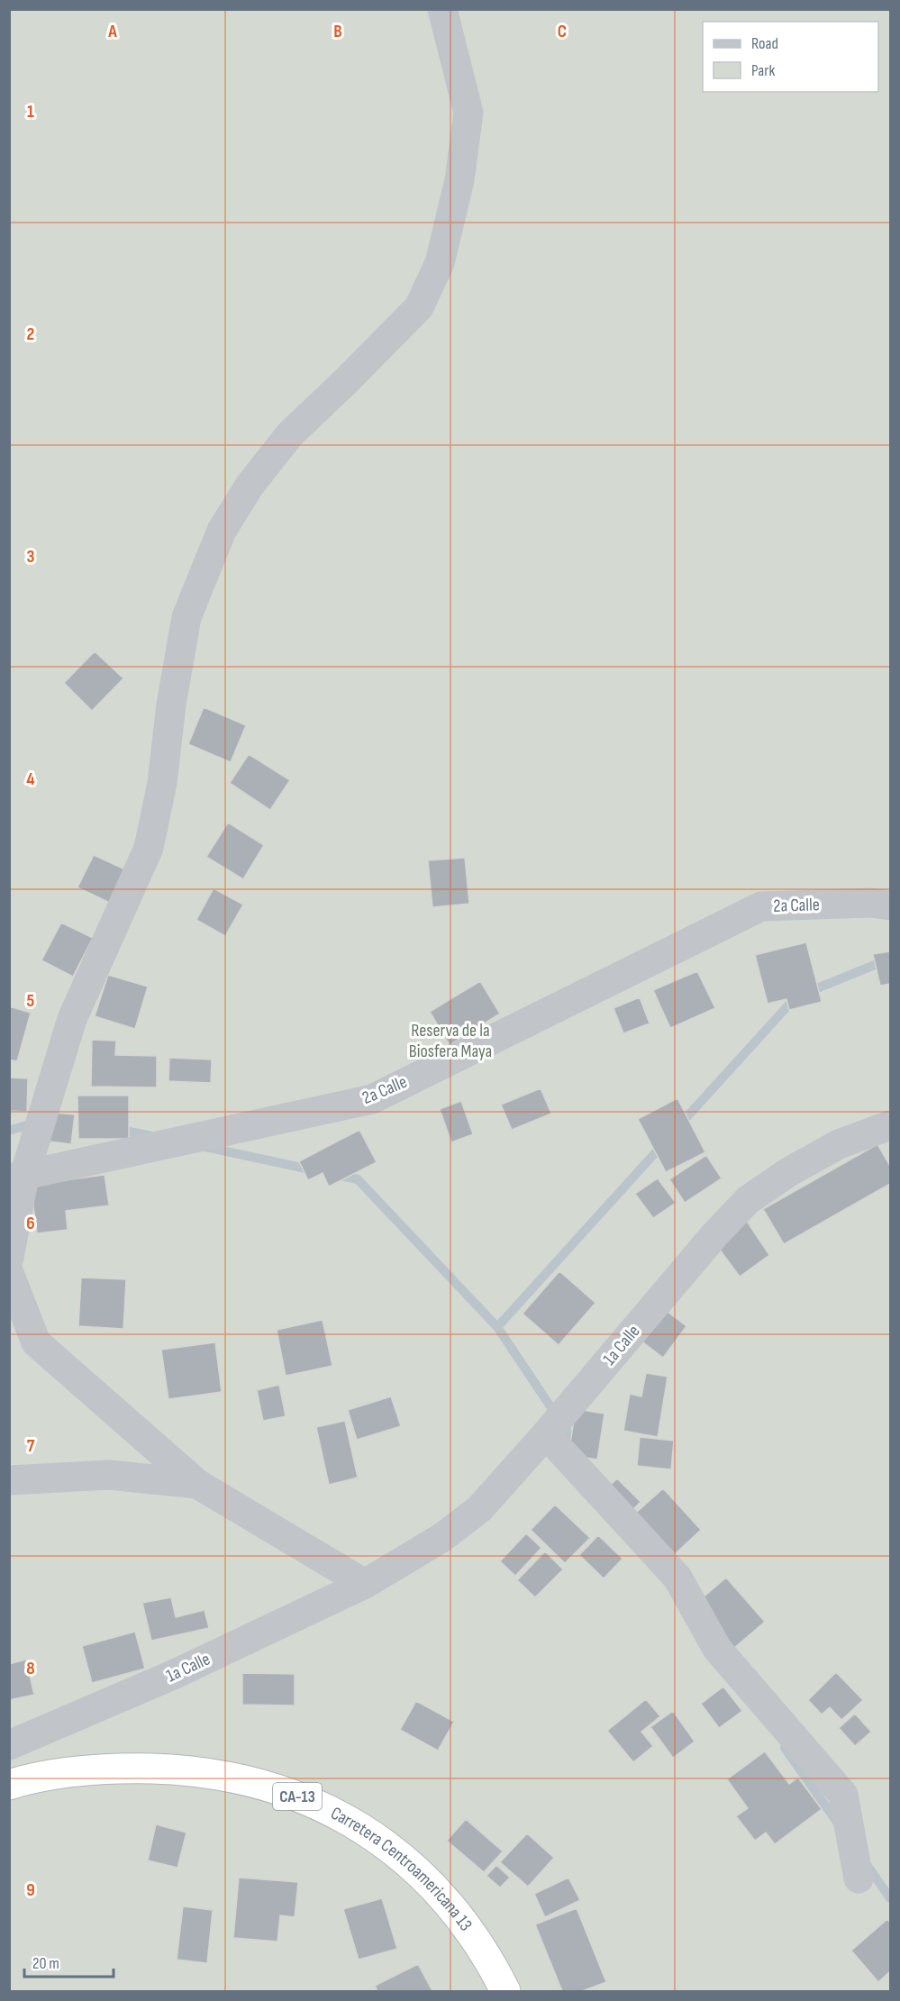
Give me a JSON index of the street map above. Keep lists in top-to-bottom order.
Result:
{
  "streets": {
    "highway": ["CA-13", "Carretera Centroamericana 13"],
    "street": ["2a Calle", "1a Calle"]
  },
  "parks": ["Reserva de la Biosfera Maya"],
  "legend": ["Road", "Park"],
  "scale_bar": "20 m",
  "grid": {
    "columns": ["A", "B", "C"],
    "rows": [
      "1",
      "2",
      "3",
      "4",
      "5",
      "6",
      "7",
      "8",
      "9"
    ]
  }
}
